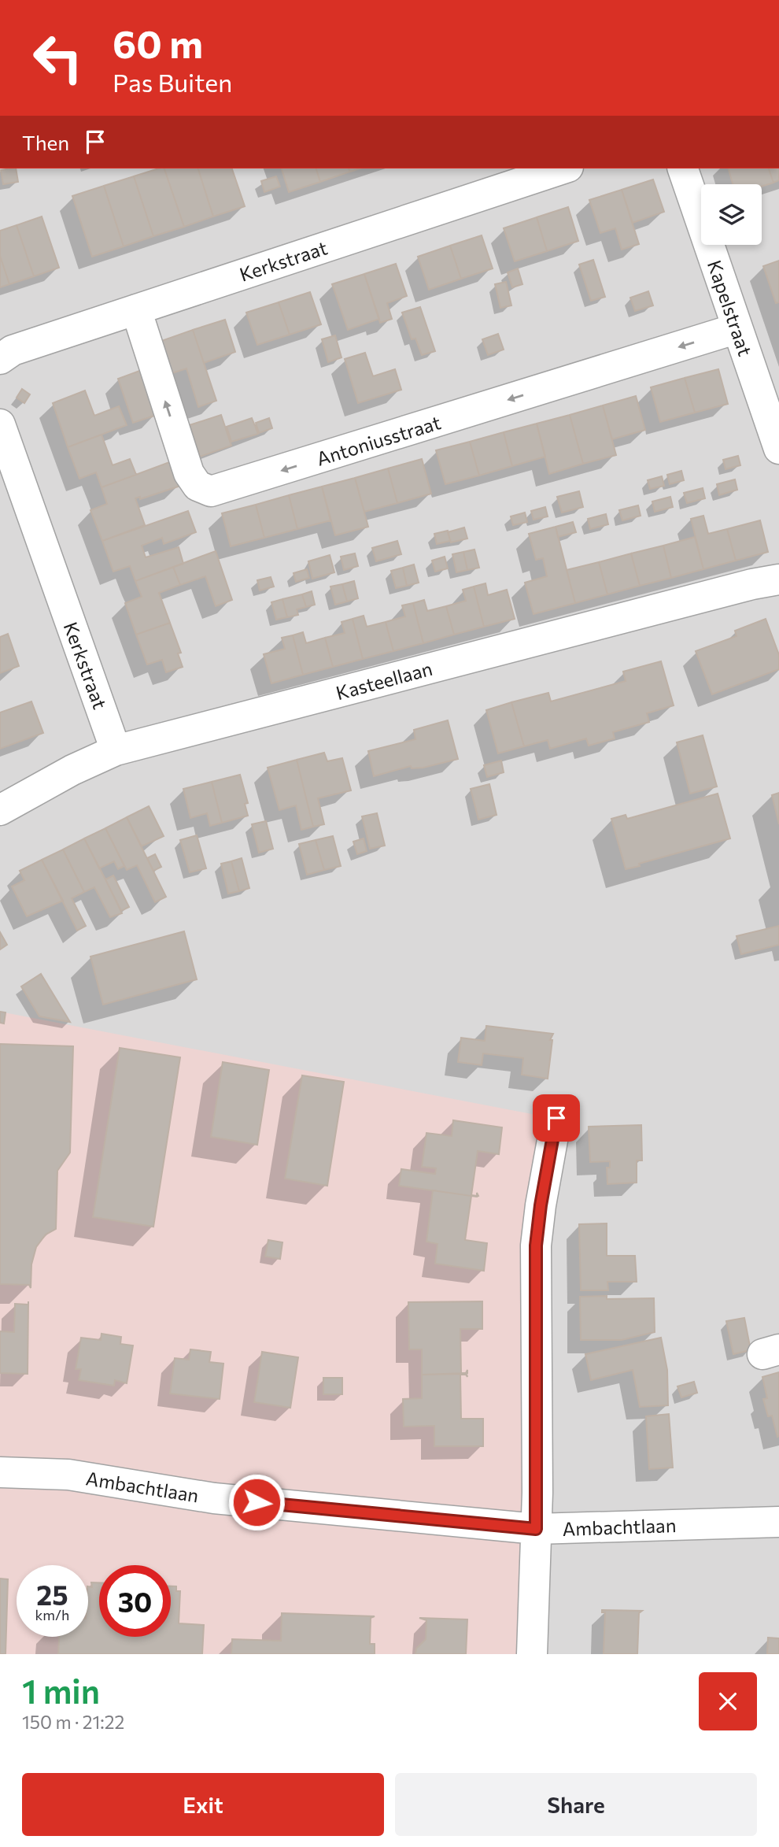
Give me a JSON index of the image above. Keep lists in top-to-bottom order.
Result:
{
  "streets": {
    "street": [
      "Kerkstraat",
      "Kapelstraat",
      "Antoniusstraat",
      "Kasteellaan",
      "Ambachtlaan"
    ]
  },
  "crossings": [
    ["Kerkstraat", "Antoniusstraat"],
    ["Kerkstraat", "Kasteellaan"],
    ["Kapelstraat", "Antoniusstraat"]
  ],
  "page": {
    "turn": ["60 m", "Pas Buiten"],
    "then": "Then",
    "speed": "25 km/h",
    "limit": "30",
    "heading": ["1 min", "150 m · 21:22"],
    "buttons": ["Exit", "Share"]
  }
}
